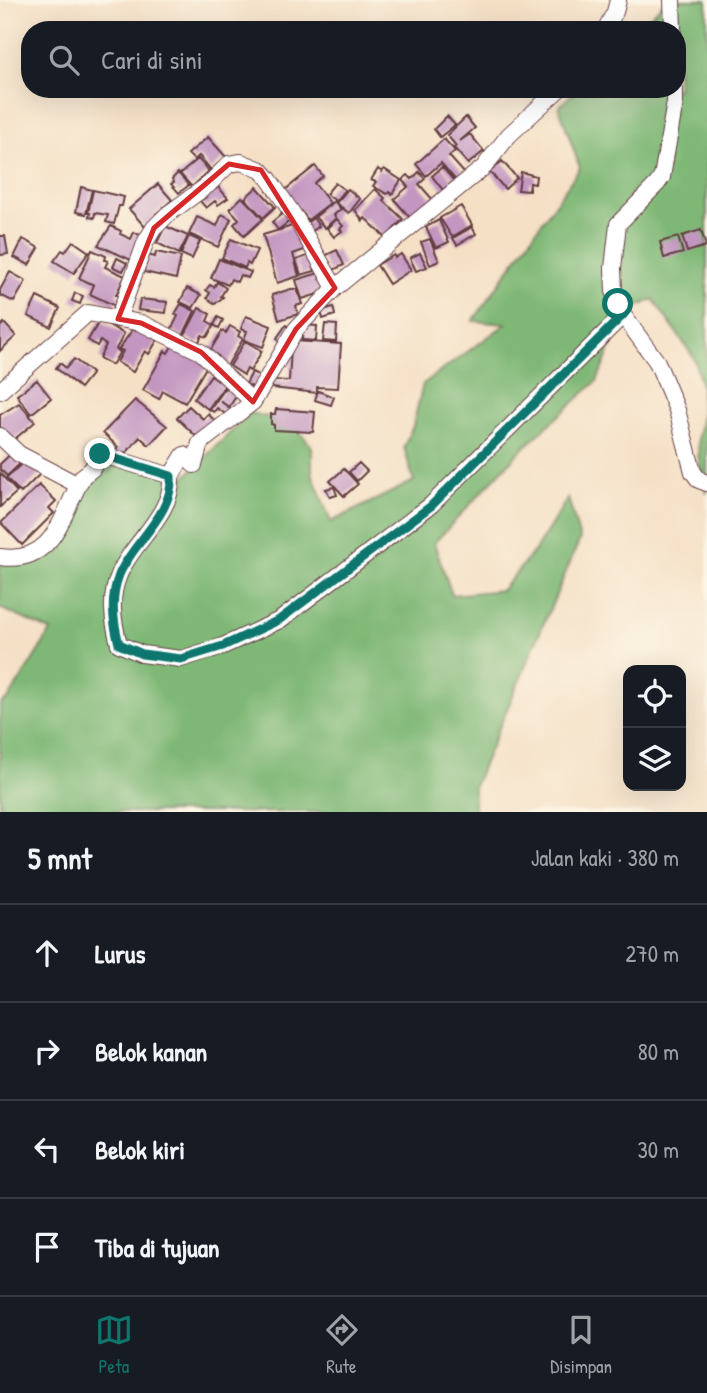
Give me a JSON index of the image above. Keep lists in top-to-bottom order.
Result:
{
  "page": {
    "search": "Cari di sini",
    "heading": ["5 mnt", "Jalan kaki · 380 m"],
    "list": [
      ["Lurus", "270 m"],
      ["Belok kanan", "80 m"],
      ["Belok kiri", "30 m"],
      "Tiba di tujuan"
    ],
    "nav": ["Peta", "Rute", "Disimpan"]
  }
}
